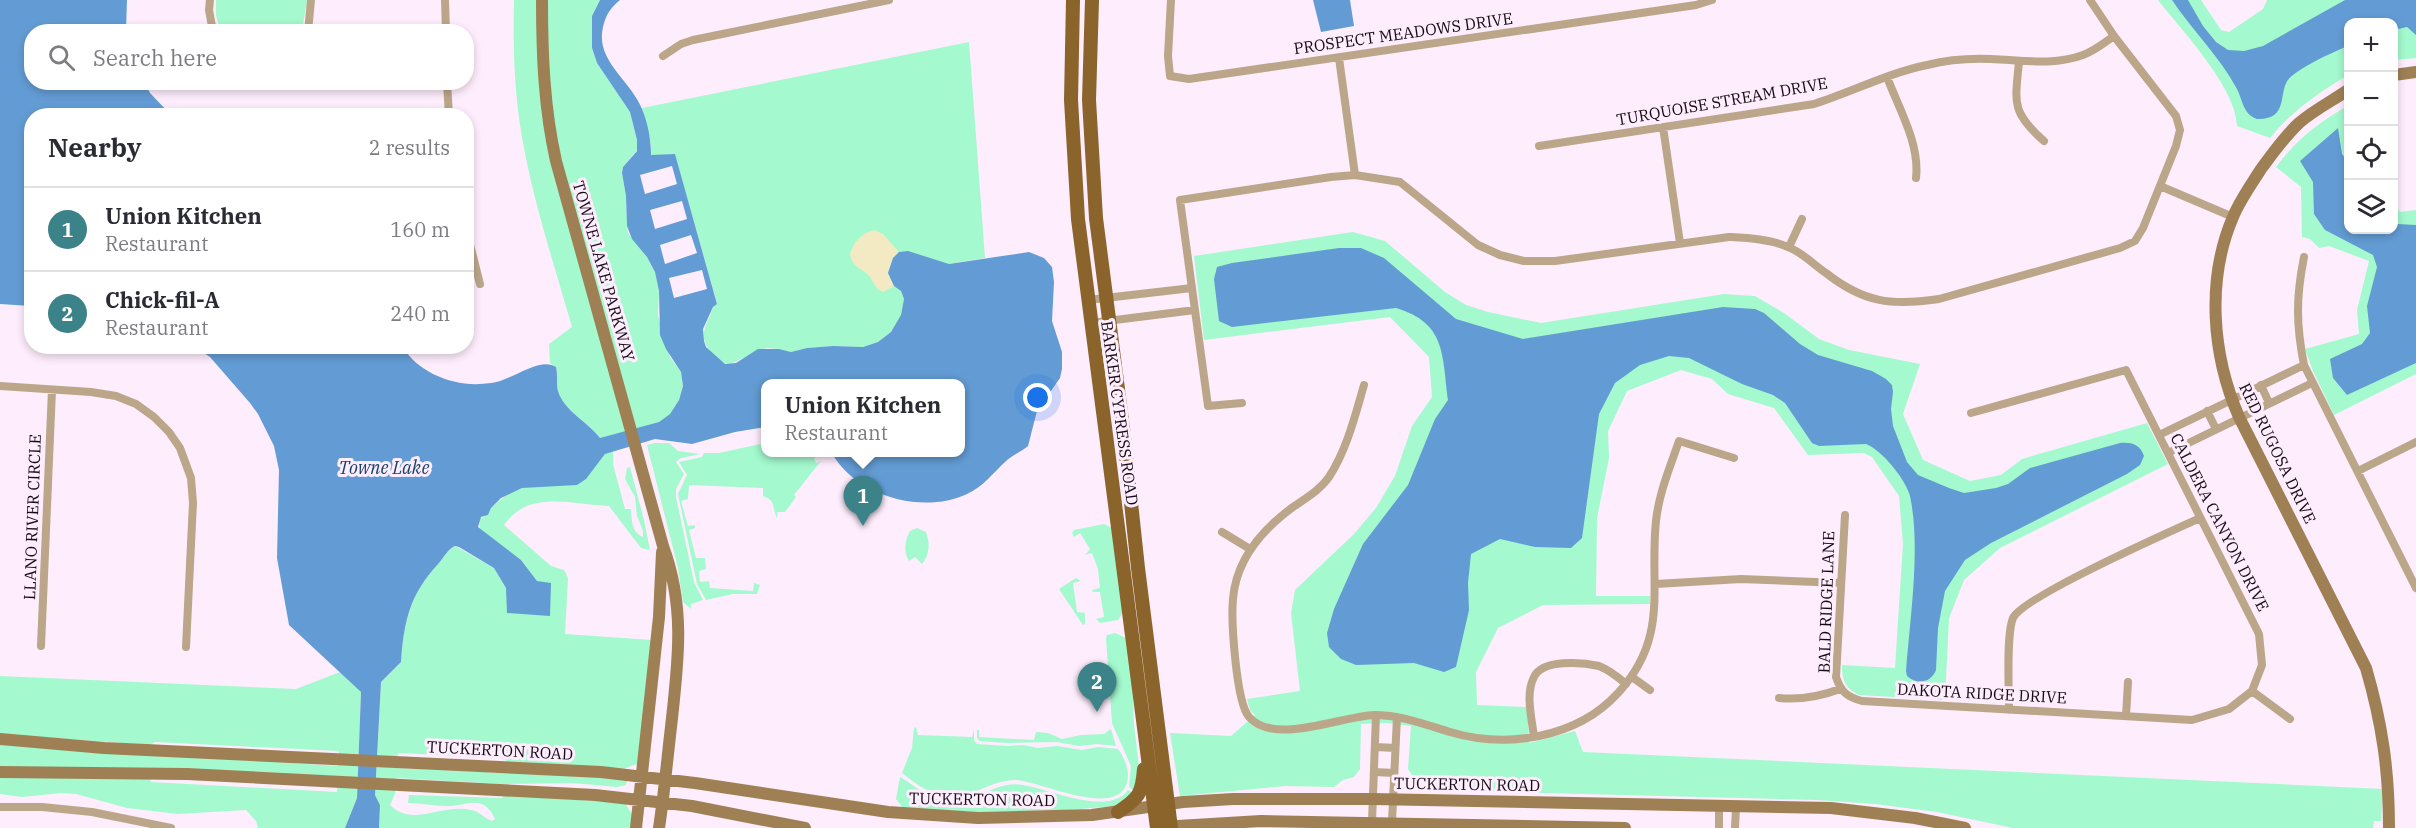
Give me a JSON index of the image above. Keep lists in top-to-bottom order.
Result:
{
  "streets": {
    "main road": [
      "TOWNE LAKE PARKWAY",
      "BARKER CYPRESS ROAD",
      "RED RUGOSA DRIVE",
      "TUCKERTON ROAD"
    ],
    "street": [
      "PROSPECT MEADOWS DRIVE",
      "TURQUOISE STREAM DRIVE",
      "LLANO RIVER CIRCLE",
      "CALDERA CANYON DRIVE",
      "BALD RIDGE LANE",
      "DAKOTA RIDGE DRIVE"
    ]
  },
  "crossings": [
    ["TOWNE LAKE PARKWAY", "TUCKERTON ROAD"],
    ["BARKER CYPRESS ROAD", "TUCKERTON ROAD"],
    ["CALDERA CANYON DRIVE", "DAKOTA RIDGE DRIVE"],
    ["BALD RIDGE LANE", "DAKOTA RIDGE DRIVE"]
  ],
  "water": ["Towne Lake"],
  "page": {
    "map_buttons": ["+", "−"],
    "search": "Search here",
    "heading": ["Nearby", "2 results"],
    "list": [
      {
        "mark": "1",
        "name": "Union Kitchen",
        "note": "Restaurant",
        "value": "160 m"
      },
      {
        "mark": "2",
        "name": "Chick-fil-A",
        "note": "Restaurant",
        "value": "240 m"
      }
    ],
    "popup": ["Union Kitchen", "Restaurant"],
    "pins": ["1", "2"]
  }
}
